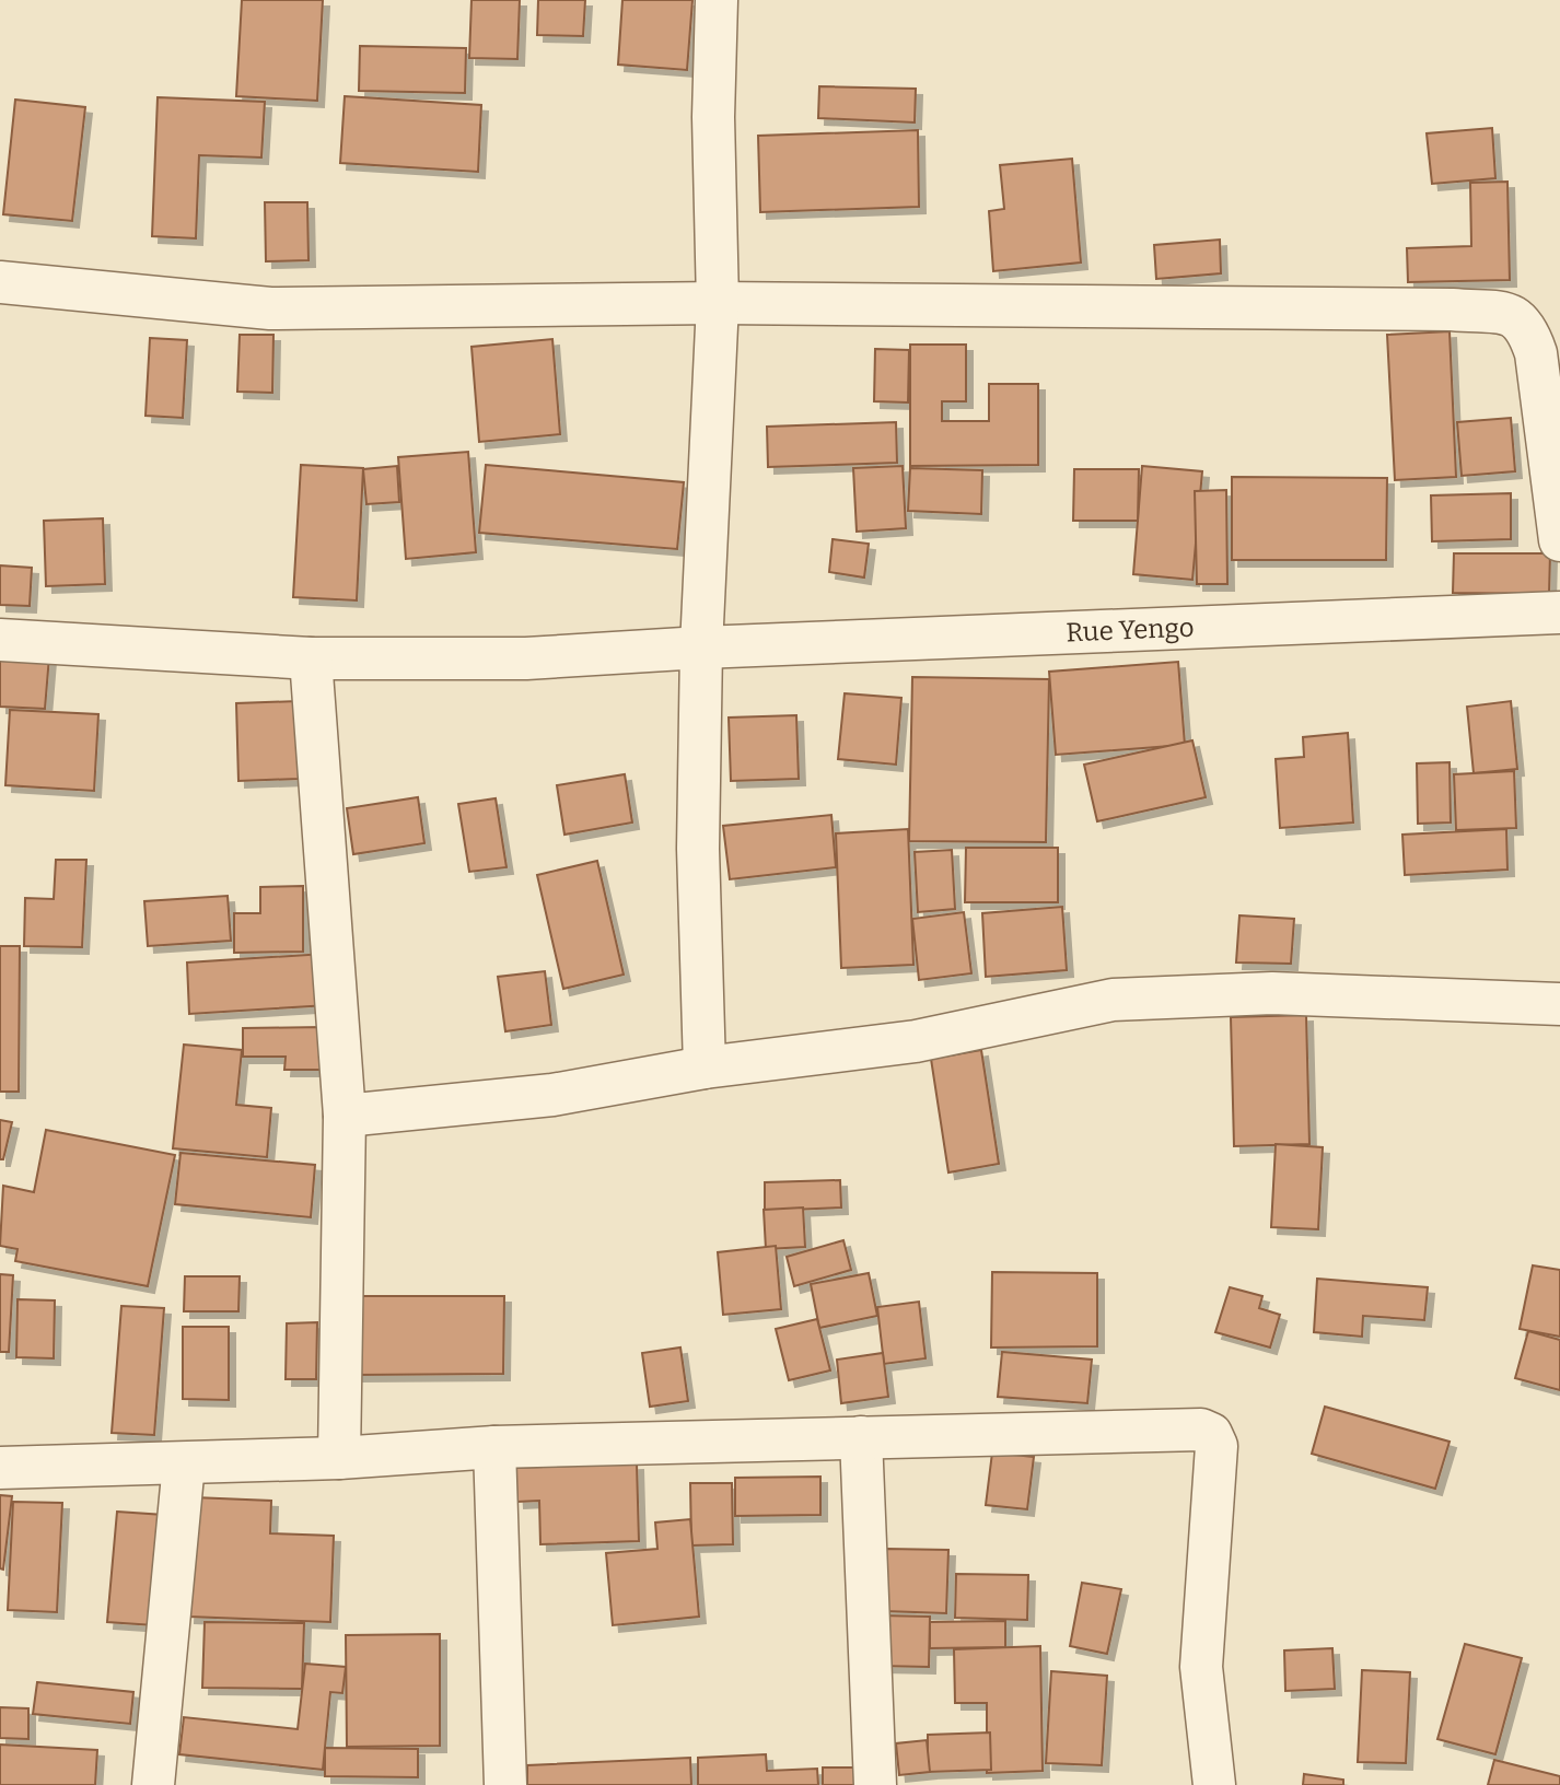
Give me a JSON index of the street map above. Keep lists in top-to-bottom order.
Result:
{
  "streets": {
    "street": ["Rue Yengo"]
  }
}
